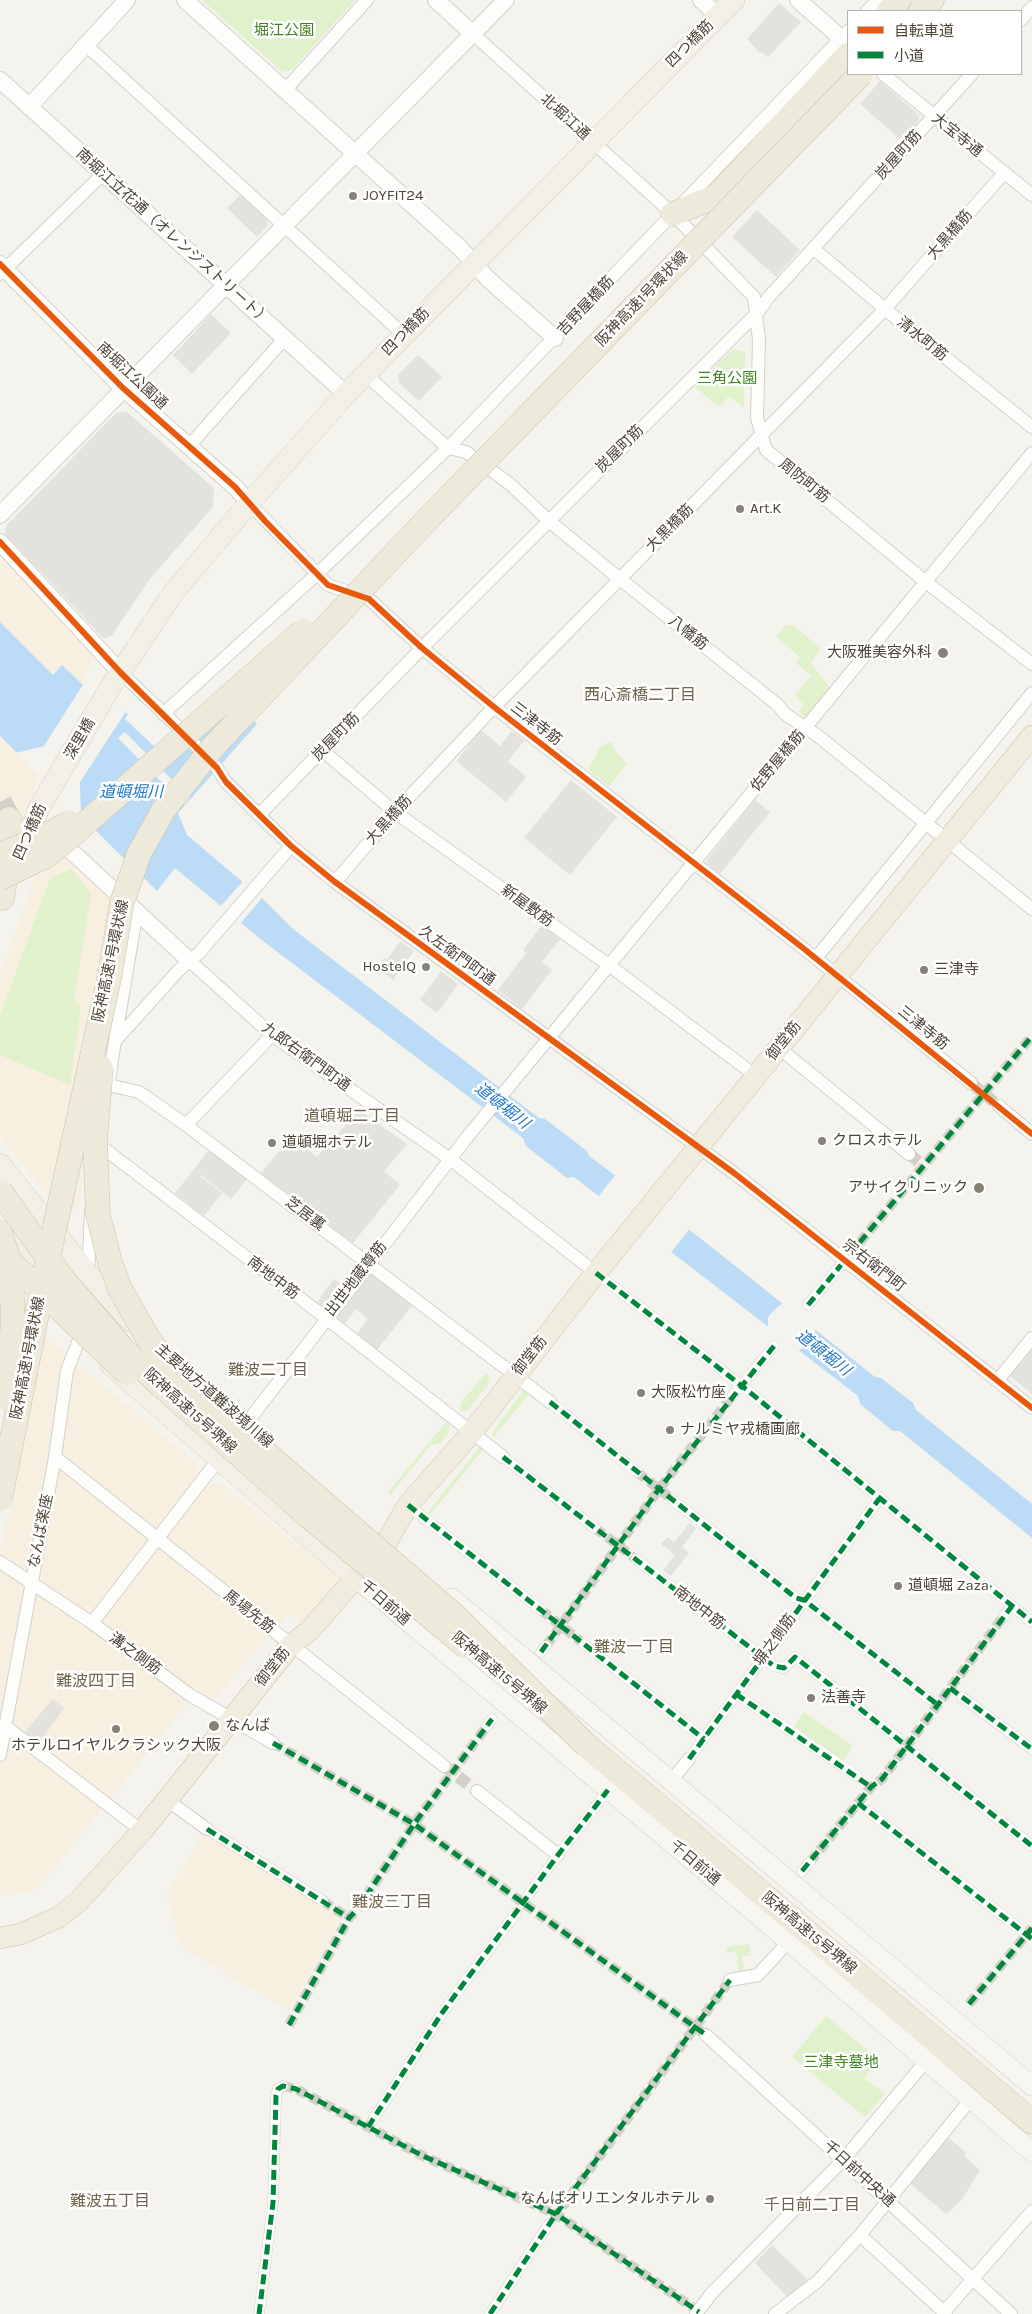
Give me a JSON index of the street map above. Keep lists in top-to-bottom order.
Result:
{
  "streets": {
    "highway": ["阪神高速1号環状線", "御堂筋", "阪神高速15号堺線"],
    "main road": [
      "四つ橋筋",
      "深里橋",
      "主要地方道難波境川線",
      "千日前通"
    ],
    "street": [
      "北堀江通",
      "大宝寺通",
      "炭屋町筋",
      "大黒橋筋",
      "南堀江立花通（オレンジストリート）",
      "吉野屋橋筋",
      "清水町筋",
      "南堀江公園通",
      "周防町筋",
      "八幡筋",
      "三津寺筋",
      "佐野屋橋筋",
      "新屋敷筋",
      "久左衛門町通",
      "九郎右衛門町通",
      "芝居裏",
      "宗右衛門町",
      "南地中筋",
      "出世地蔵尊筋",
      "なんば楽座",
      "馬場先筋",
      "塀之側筋",
      "溝之側筋",
      "千日前中央通"
    ]
  },
  "crossings": [
    ["四つ橋筋", "北堀江通"],
    ["四つ橋筋", "南堀江立花通（オレンジストリート）"],
    ["四つ橋筋", "阪神高速1号環状線"],
    ["四つ橋筋", "南堀江公園通"],
    ["四つ橋筋", "三津寺筋"],
    ["四つ橋筋", "深里橋"],
    ["四つ橋筋", "久左衛門町通"],
    ["四つ橋筋", "九郎右衛門町通"],
    ["北堀江通", "吉野屋橋筋"],
    ["北堀江通", "周防町筋"],
    ["大宝寺通", "炭屋町筋"],
    ["大宝寺通", "大黒橋筋"],
    ["炭屋町筋", "清水町筋"],
    ["炭屋町筋", "周防町筋"],
    ["炭屋町筋", "八幡筋"],
    ["炭屋町筋", "三津寺筋"],
    ["炭屋町筋", "新屋敷筋"],
    ["炭屋町筋", "久左衛門町通"],
    ["大黒橋筋", "清水町筋"],
    ["大黒橋筋", "周防町筋"],
    ["大黒橋筋", "八幡筋"],
    ["大黒橋筋", "三津寺筋"],
    ["大黒橋筋", "新屋敷筋"],
    ["大黒橋筋", "久左衛門町通"],
    ["吉野屋橋筋", "八幡筋"],
    ["吉野屋橋筋", "三津寺筋"],
    ["吉野屋橋筋", "久左衛門町通"],
    ["南堀江公園通", "三津寺筋"],
    ["周防町筋", "佐野屋橋筋"],
    ["八幡筋", "佐野屋橋筋"],
    ["八幡筋", "御堂筋"],
    ["三津寺筋", "佐野屋橋筋"],
    ["三津寺筋", "御堂筋"],
    ["佐野屋橋筋", "新屋敷筋"],
    ["佐野屋橋筋", "久左衛門町通"],
    ["佐野屋橋筋", "出世地蔵尊筋"],
    ["新屋敷筋", "御堂筋"],
    ["久左衛門町通", "御堂筋"],
    ["久左衛門町通", "宗右衛門町"],
    ["御堂筋", "九郎右衛門町通"],
    ["御堂筋", "芝居裏"],
    ["御堂筋", "宗右衛門町"],
    ["御堂筋", "南地中筋"],
    ["御堂筋", "主要地方道難波境川線"],
    ["御堂筋", "千日前通"],
    ["御堂筋", "馬場先筋"],
    ["御堂筋", "溝之側筋"],
    ["九郎右衛門町通", "出世地蔵尊筋"],
    ["芝居裏", "出世地蔵尊筋"],
    ["南地中筋", "出世地蔵尊筋"],
    ["南地中筋", "塀之側筋"],
    ["出世地蔵尊筋", "主要地方道難波境川線"],
    ["なんば楽座", "馬場先筋"],
    ["なんば楽座", "溝之側筋"]
  ],
  "districts": [
    "西心斎橋二丁目",
    "道頓堀二丁目",
    "難波二丁目",
    "難波一丁目",
    "難波四丁目",
    "難波三丁目",
    "難波五丁目",
    "千日前二丁目"
  ],
  "water": ["道頓堀川"],
  "parks": ["堀江公園", "三角公園", "三津寺墓地"],
  "places": [
    "JOYFIT24",
    "Art.K",
    "大阪雅美容外科",
    "HostelQ",
    "三津寺",
    "クロスホテル",
    "道頓堀ホテル",
    "アサイクリニック",
    "大阪松竹座",
    "ナルミヤ戎橋画廊",
    "道頓堀 Zaza",
    "法善寺",
    "なんば",
    "ホテルロイヤルクラシック大阪",
    "なんばオリエンタルホテル"
  ],
  "legend": ["自転車道", "小道"]
}
